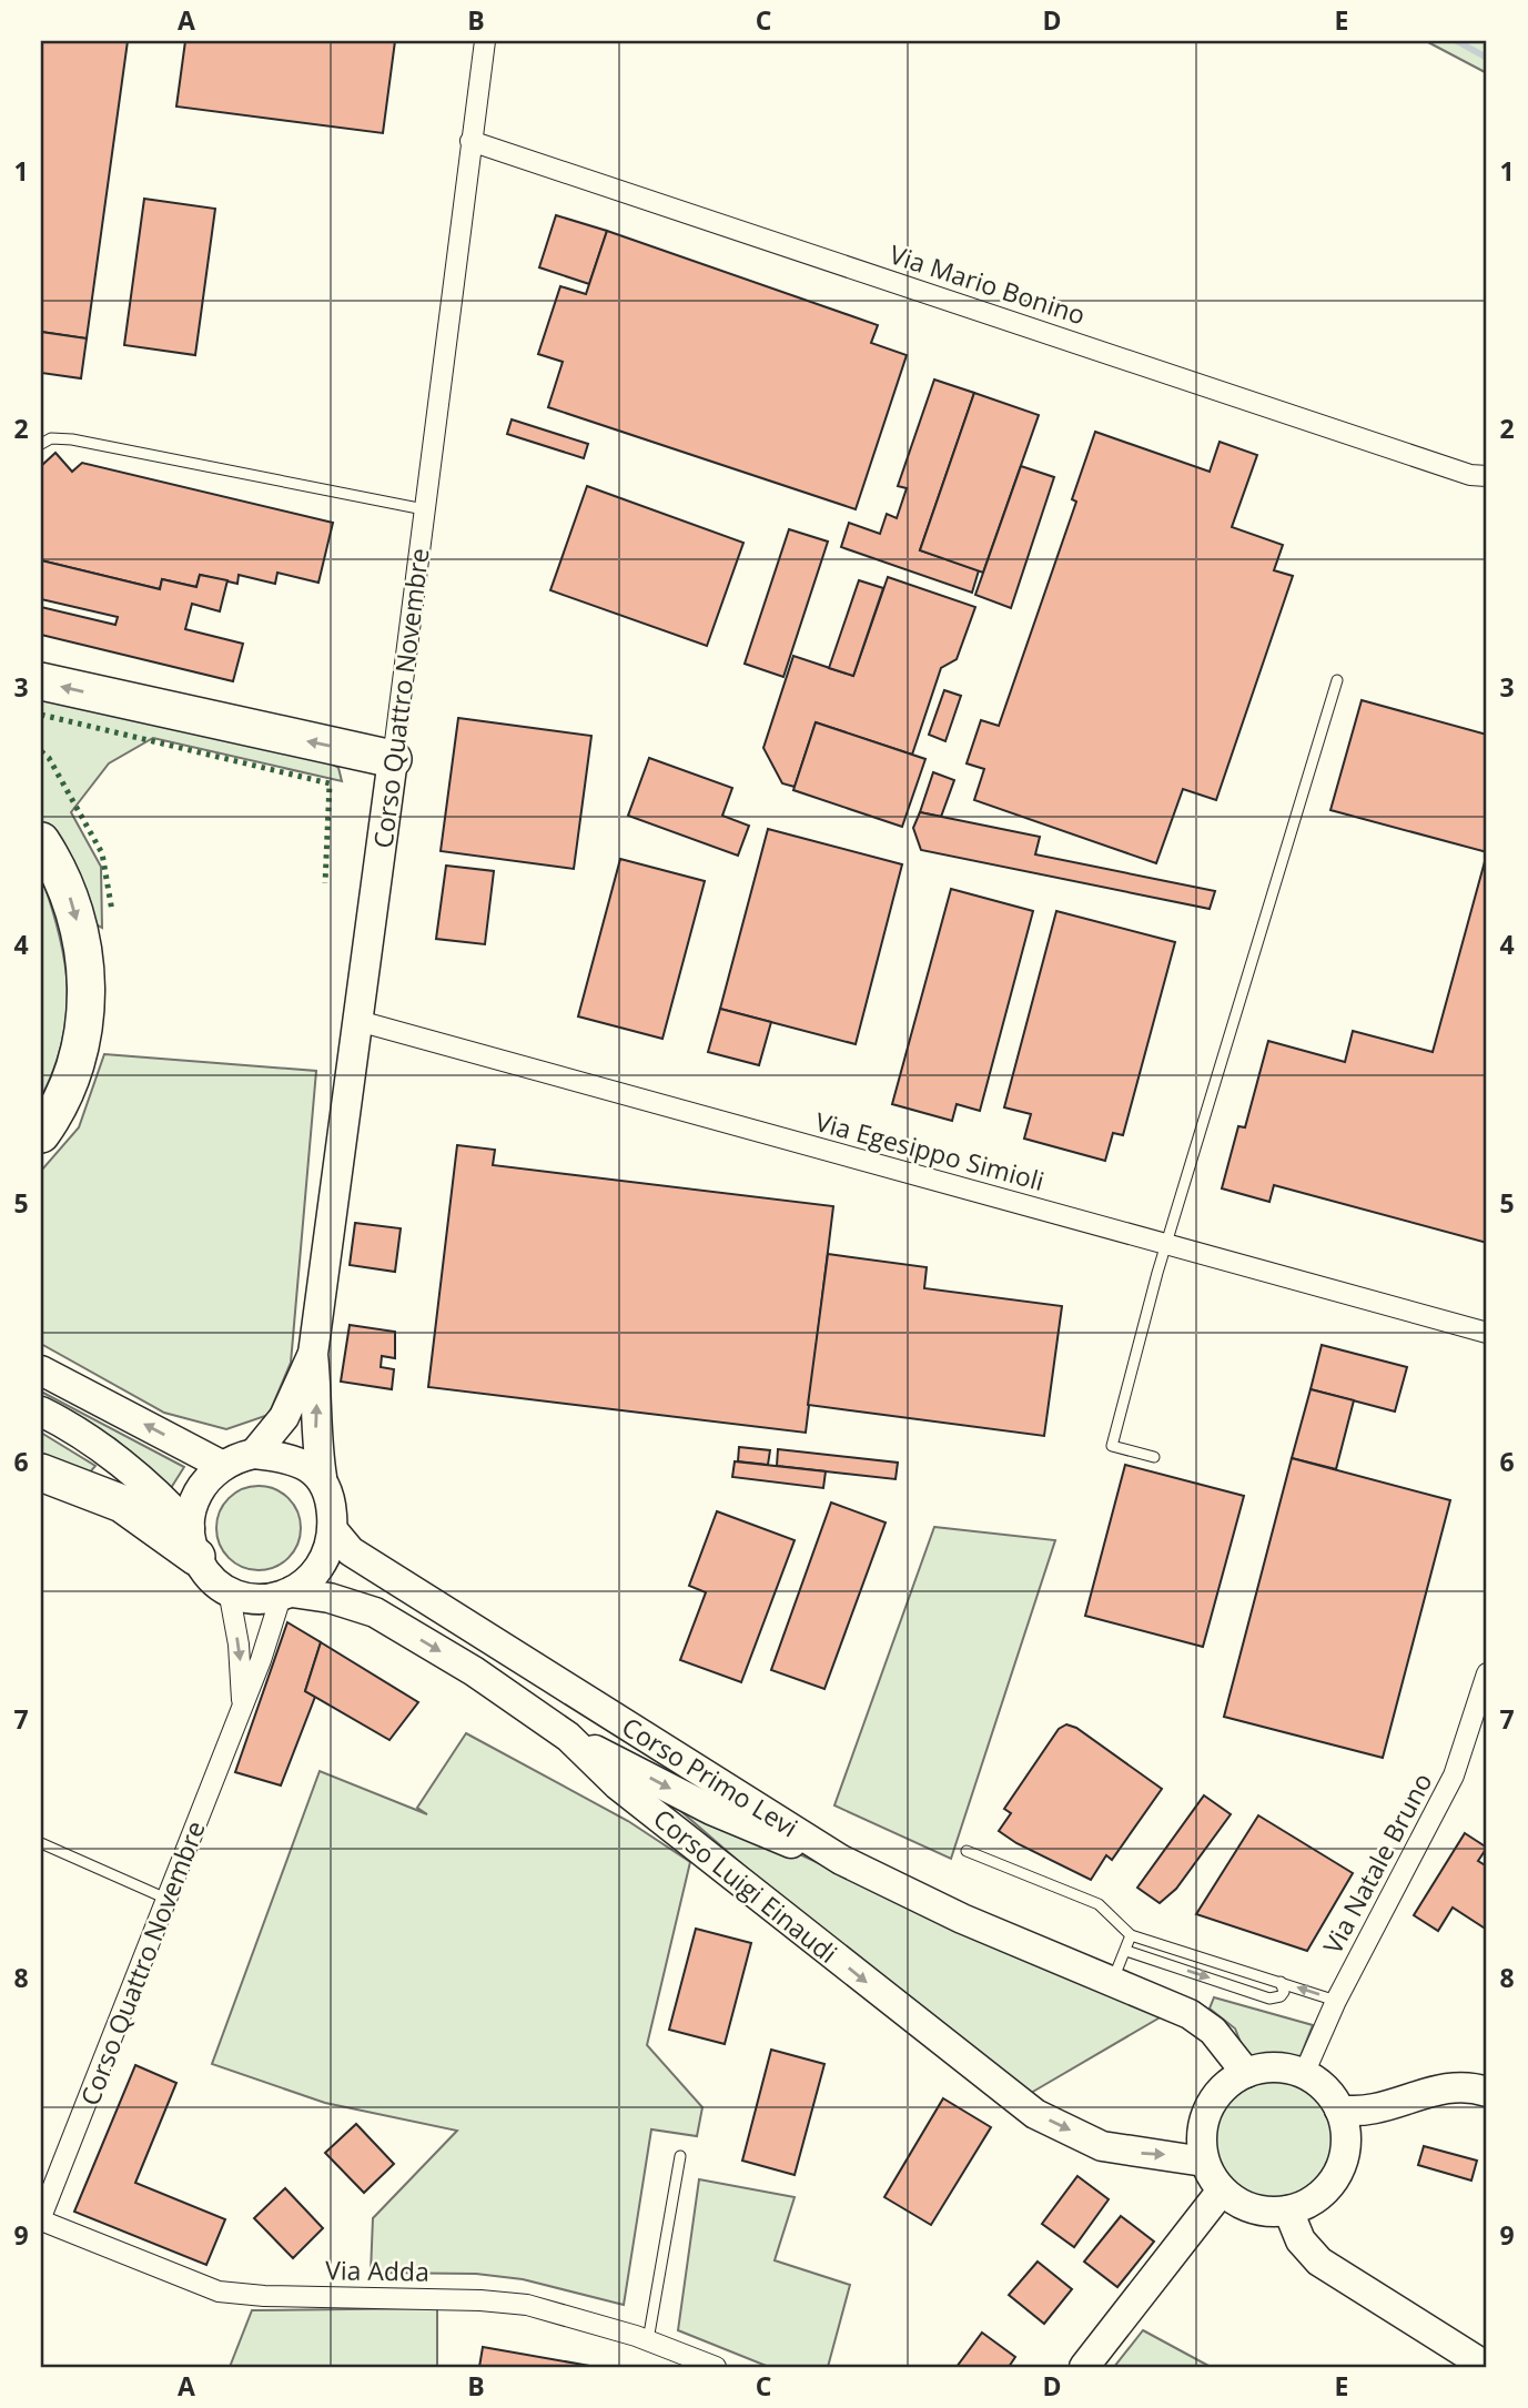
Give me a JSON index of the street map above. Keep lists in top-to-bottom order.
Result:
{
  "streets": {
    "main road": ["Corso Quattro Novembre", "Corso Primo Levi", "Corso Luigi Einaudi"],
    "street": [
      "Via Mario Bonino",
      "Via Egesippo Simioli",
      "Via Natale Bruno",
      "Via Adda"
    ]
  },
  "crossings": [
    ["Via Mario Bonino", "Corso Quattro Novembre"],
    ["Corso Quattro Novembre", "Via Egesippo Simioli"],
    ["Corso Quattro Novembre", "Corso Primo Levi"],
    ["Corso Quattro Novembre", "Corso Luigi Einaudi"],
    ["Corso Quattro Novembre", "Via Adda"],
    ["Corso Primo Levi", "Via Natale Bruno"],
    ["Corso Primo Levi", "Corso Luigi Einaudi"],
    ["Via Natale Bruno", "Corso Luigi Einaudi"]
  ],
  "one_way": ["Corso Luigi Einaudi"],
  "grid": {
    "columns": [
      "A",
      "B",
      "C",
      "D",
      "E"
    ],
    "rows": [
      "1",
      "2",
      "3",
      "4",
      "5",
      "6",
      "7",
      "8",
      "9"
    ]
  }
}
